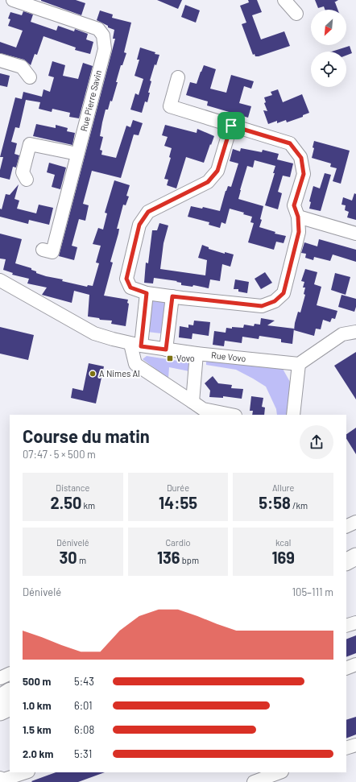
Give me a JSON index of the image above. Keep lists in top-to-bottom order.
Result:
{
  "streets": {
    "street": ["Rue Pierre Savin", "Rue Vovo"]
  },
  "places": {
    "transit": ["Vovo"],
    "other": ["A Nimes Al"]
  },
  "north": "bottom left",
  "page": {
    "heading": ["Course du matin", "07:47 · 5 × 500 m"],
    "stats": [
      ["Distance", "2.50 km"],
      ["Durée", "14:55"],
      ["Allure", "5:58 /km"],
      ["Dénivelé", "30 m"],
      ["Cardio", "136 bpm"],
      ["kcal", "169"]
    ],
    "chart": ["Dénivelé", "105–111 m"],
    "list": [
      {
        "name": "500 m",
        "note": "5:43"
      },
      {
        "name": "1.0 km",
        "note": "6:01"
      },
      {
        "name": "1.5 km",
        "note": "6:08"
      },
      {
        "name": "2.0 km",
        "note": "5:31"
      }
    ]
  }
}
